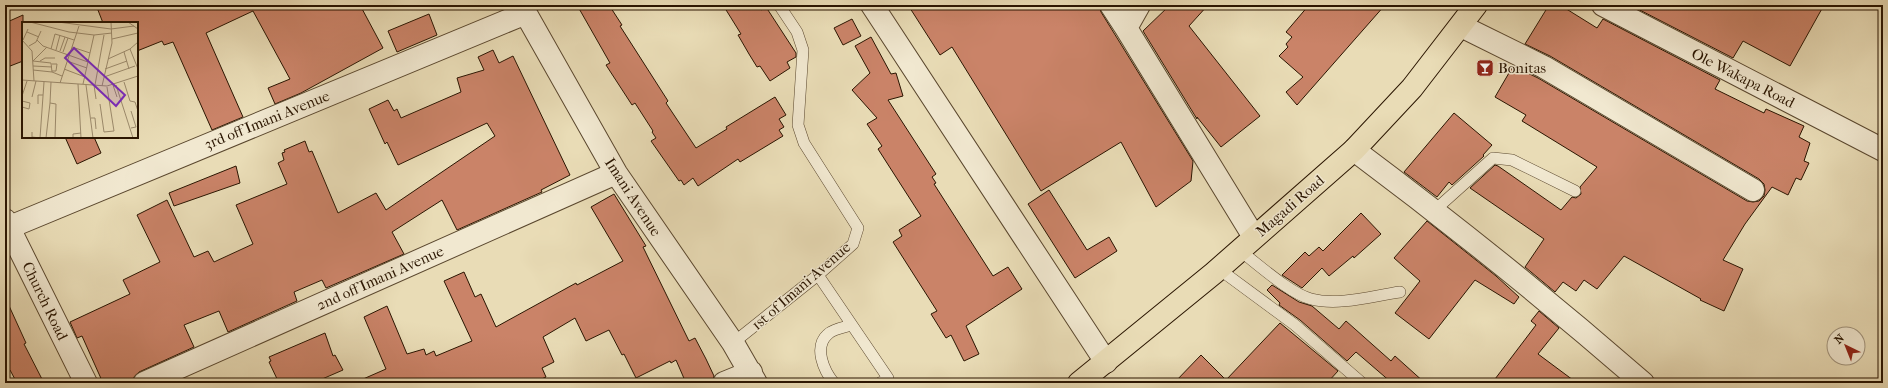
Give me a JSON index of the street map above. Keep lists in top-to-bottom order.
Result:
{
  "streets": {
    "highway": ["Magadi Road"],
    "street": [
      "Ole Wakapa Road",
      "3rd off Imani Avenue",
      "Imani Avenue",
      "2nd off Imani Avenue",
      "Church Road"
    ],
    "lane": ["1st of Imani Avenue"]
  },
  "crossings": [
    ["3rd off Imani Avenue", "Imani Avenue"],
    ["3rd off Imani Avenue", "Church Road"],
    ["Imani Avenue", "2nd off Imani Avenue"],
    ["Imani Avenue", "1st of Imani Avenue"]
  ],
  "places": {
    "bar": ["Bonitas"]
  },
  "north": "top left"
}
